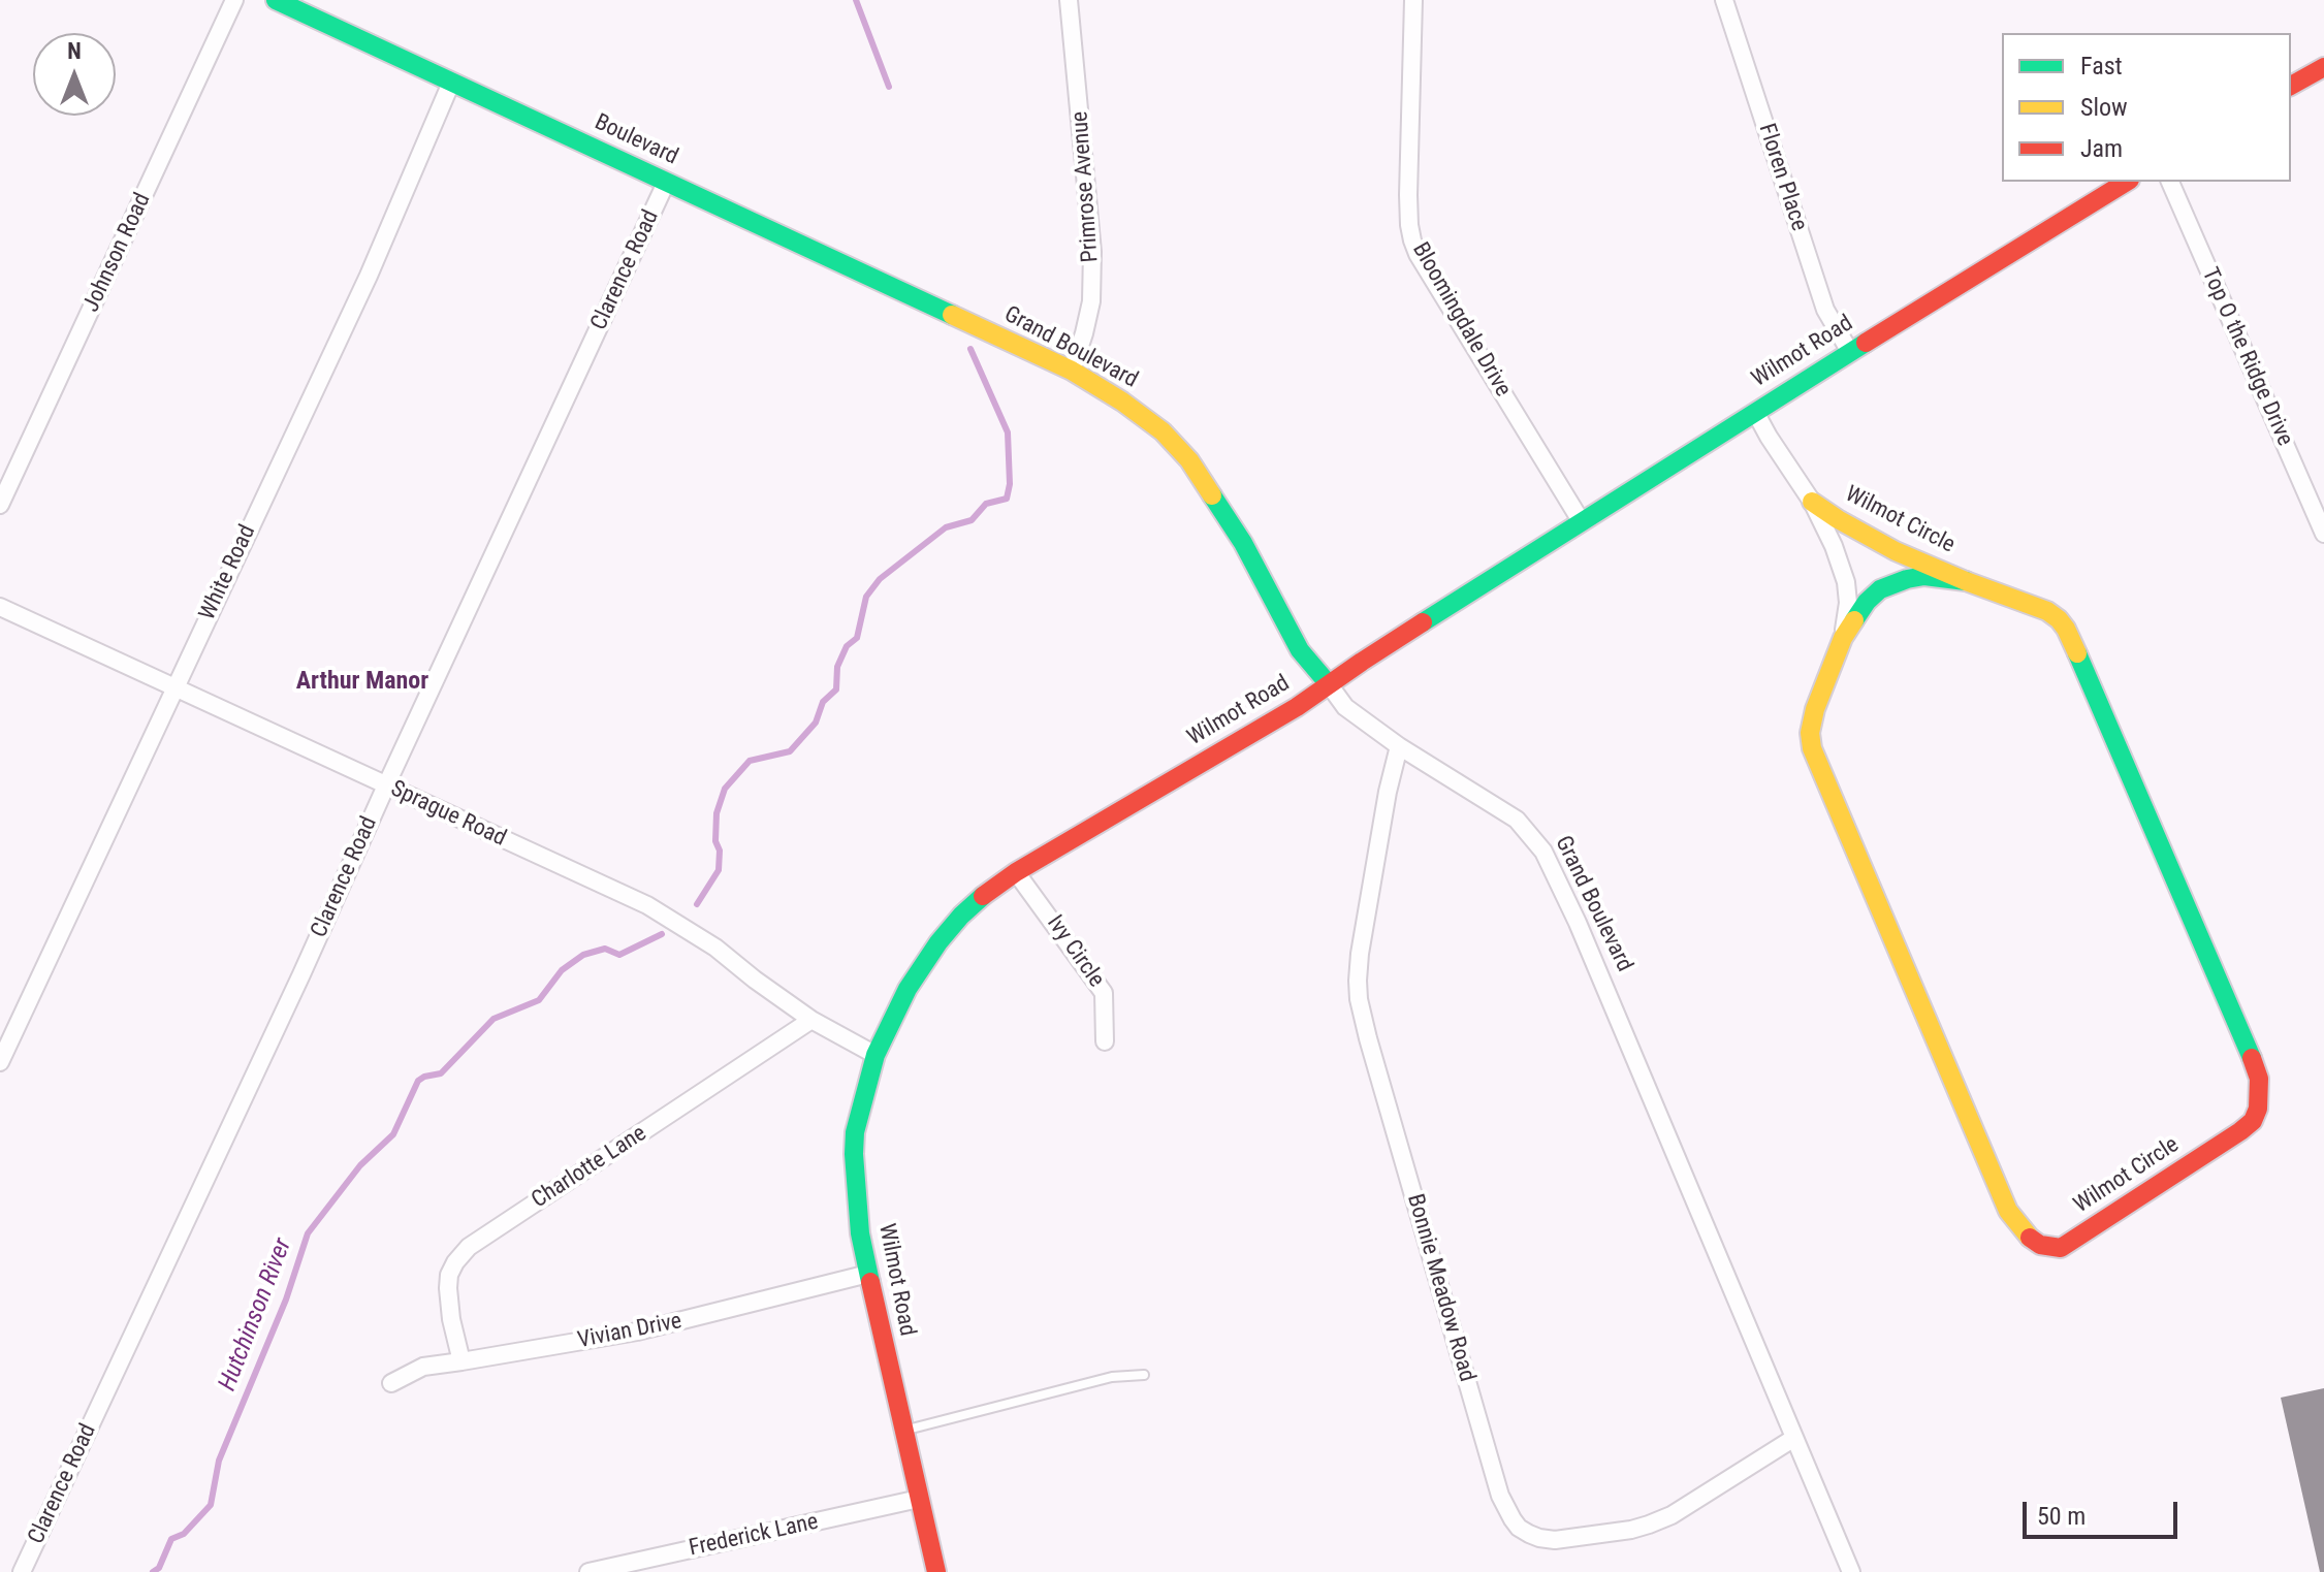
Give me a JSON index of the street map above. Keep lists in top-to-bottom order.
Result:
{
  "streets": {
    "street": [
      "Boulevard",
      "Floren Place",
      "Primrose Avenue",
      "Johnson Road",
      "Clarence Road",
      "Bloomingdale Drive",
      "Grand Boulevard",
      "Wilmot Road",
      "Top O the Ridge Drive",
      "Wilmot Circle",
      "White Road",
      "Sprague Road",
      "Ivy Circle",
      "Charlotte Lane",
      "Bonnie Meadow Road",
      "Vivian Drive",
      "Frederick Lane"
    ]
  },
  "crossings": [
    ["Boulevard", "Clarence Road"],
    ["Boulevard", "Grand Boulevard"],
    ["Boulevard", "White Road"],
    ["Floren Place", "Wilmot Road"],
    ["Primrose Avenue", "Grand Boulevard"],
    ["Clarence Road", "Sprague Road"],
    ["Bloomingdale Drive", "Wilmot Road"],
    ["Grand Boulevard", "Wilmot Road"],
    ["Grand Boulevard", "Bonnie Meadow Road"],
    ["Wilmot Road", "Wilmot Circle"],
    ["Wilmot Road", "Sprague Road"],
    ["Wilmot Road", "Ivy Circle"],
    ["Wilmot Road", "Vivian Drive"],
    ["Wilmot Road", "Frederick Lane"],
    ["White Road", "Sprague Road"],
    ["Sprague Road", "Charlotte Lane"],
    ["Charlotte Lane", "Vivian Drive"]
  ],
  "districts": ["Arthur Manor"],
  "water": ["Hutchinson River"],
  "legend": ["Fast", "Slow", "Jam"],
  "scale_bar": "50 m",
  "north": "top"
}
